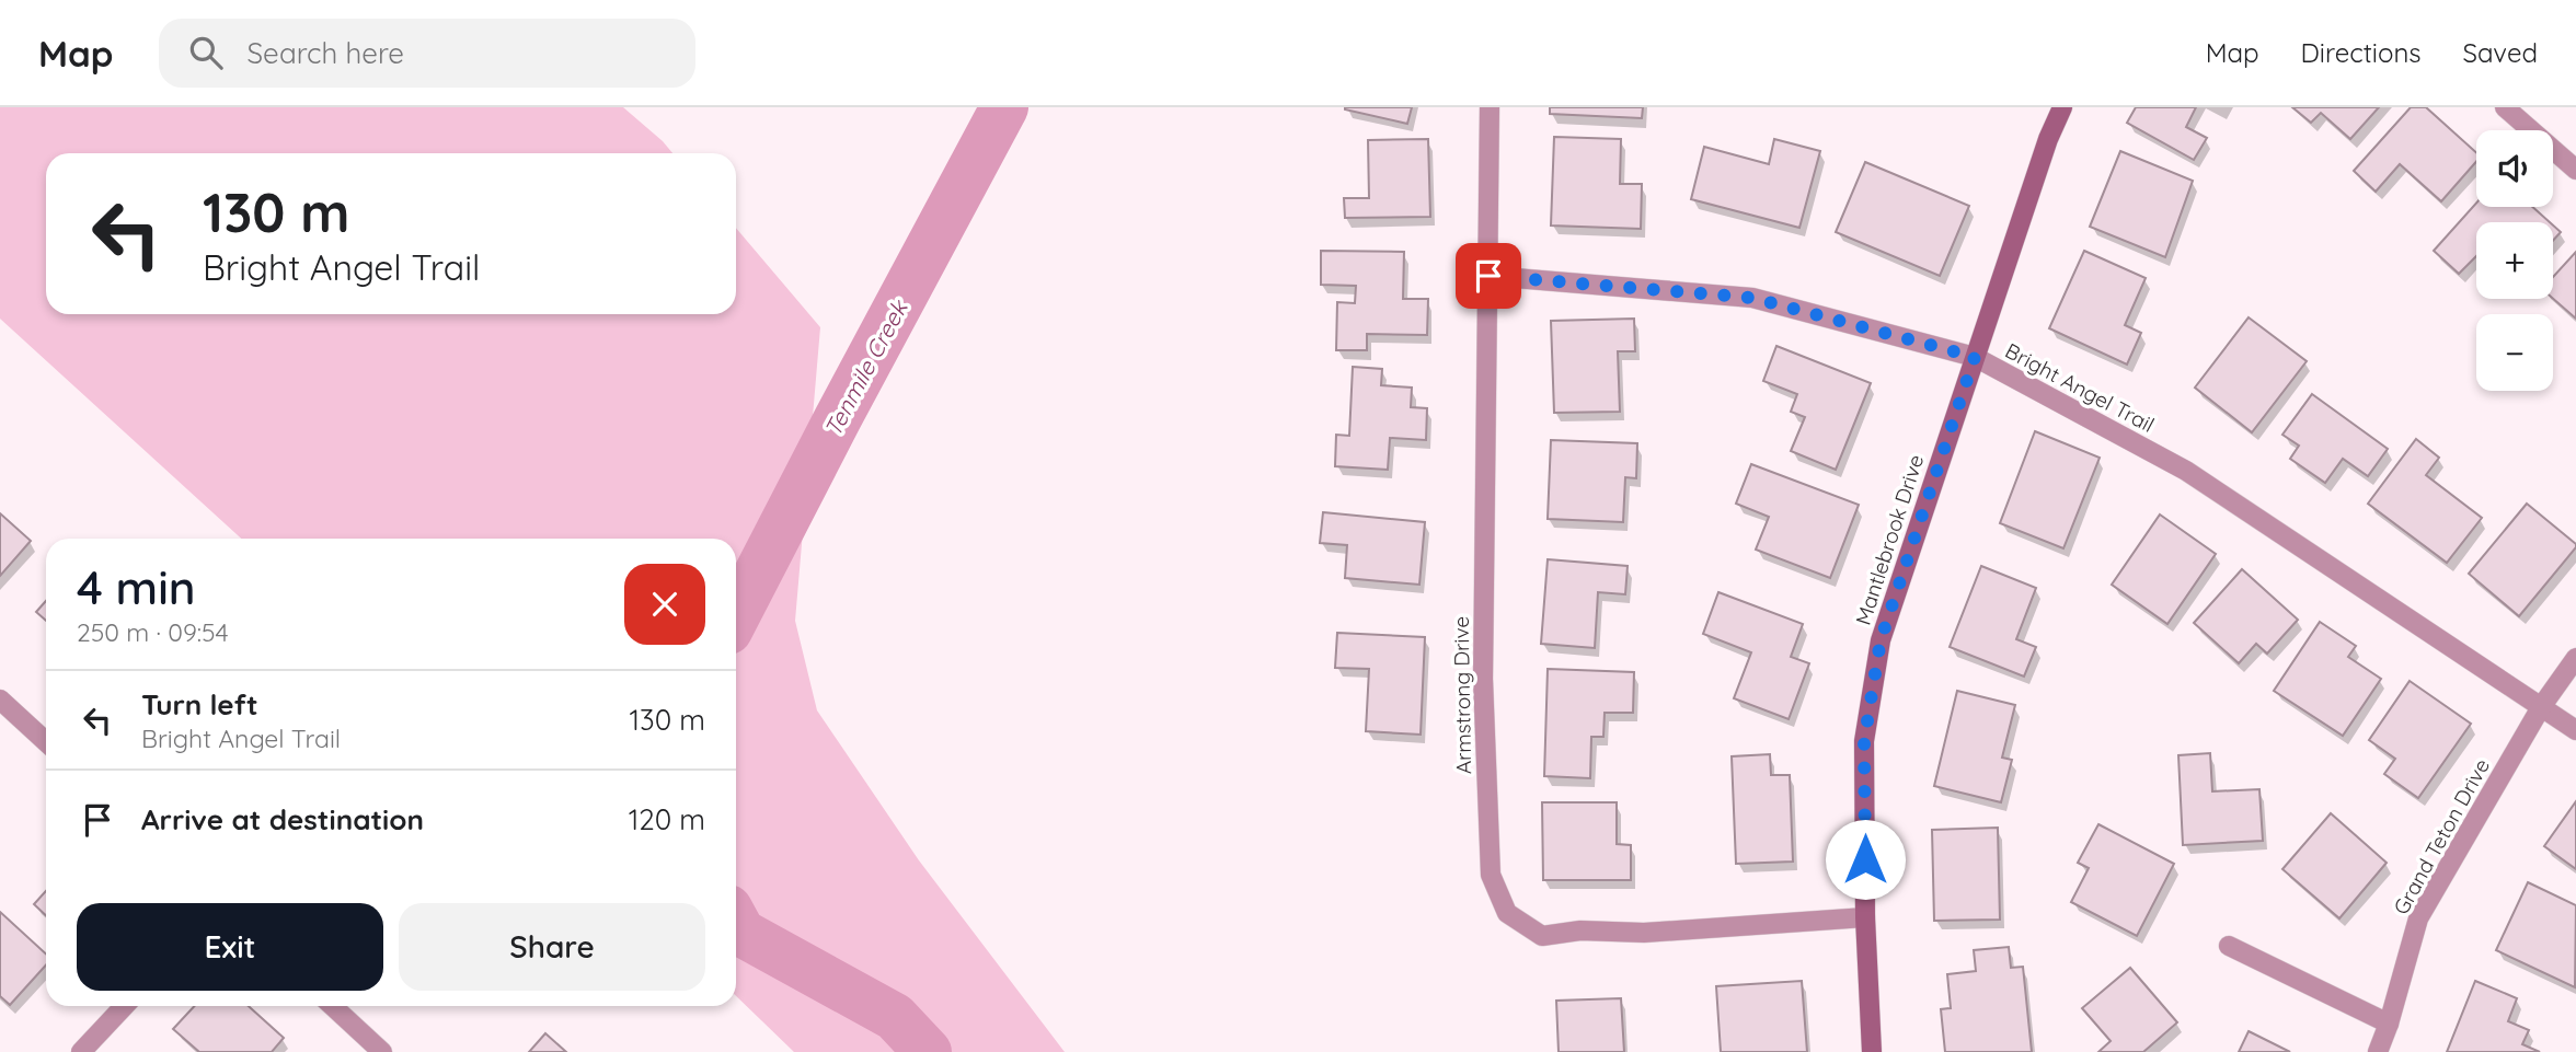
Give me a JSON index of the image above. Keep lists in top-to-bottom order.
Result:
{
  "streets": {
    "street": [
      "Bright Angel Trail",
      "Mantlebrook Drive",
      "Armstrong Drive",
      "Grand Teton Drive"
    ]
  },
  "crossings": [
    ["Bright Angel Trail", "Mantlebrook Drive"],
    ["Bright Angel Trail", "Armstrong Drive"],
    ["Bright Angel Trail", "Grand Teton Drive"],
    ["Mantlebrook Drive", "Armstrong Drive"]
  ],
  "water": ["Tenmile Creek"],
  "page": {
    "header": "Map",
    "search": "Search here",
    "nav": ["Map", "Directions", "Saved"],
    "map_buttons": ["+", "−"],
    "turn": ["130 m", "Bright Angel Trail"],
    "heading": ["4 min", "250 m · 09:54"],
    "list": [
      {
        "name": "Turn left",
        "note": "Bright Angel Trail",
        "value": "130 m"
      },
      {
        "name": "Arrive at destination",
        "value": "120 m"
      }
    ],
    "buttons": ["Exit", "Share"]
  }
}
